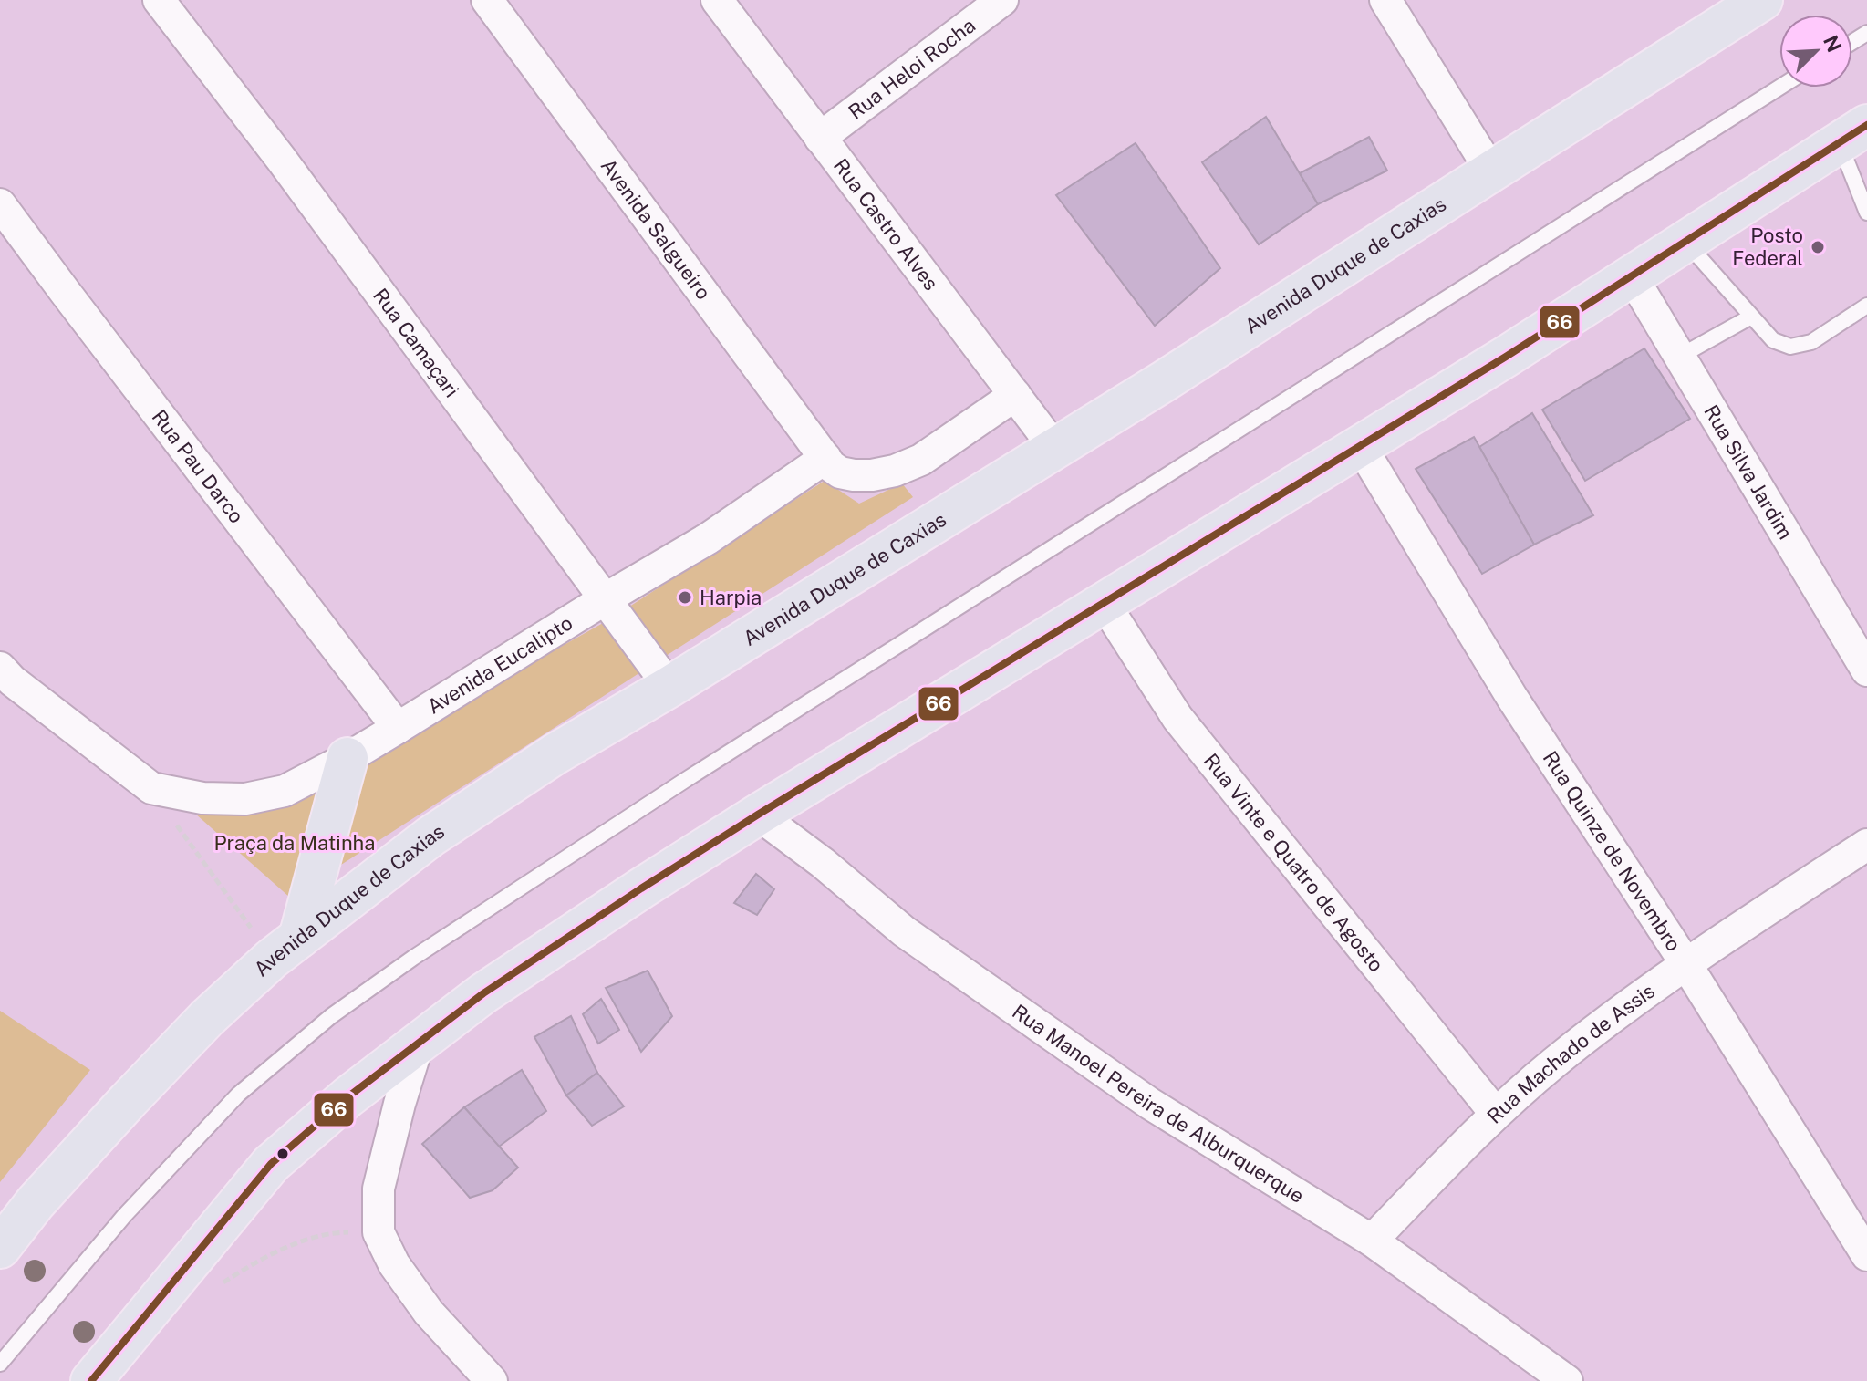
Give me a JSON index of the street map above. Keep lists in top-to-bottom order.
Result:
{
  "streets": {
    "highway": ["Avenida Duque de Caxias"],
    "street": [
      "Rua Heloi Rocha",
      "Rua Castro Alves",
      "Avenida Salgueiro",
      "Rua Camaçari",
      "Rua Pau Darco",
      "Rua Silva Jardim",
      "Avenida Eucalipto",
      "Rua Quinze de Novembro",
      "Rua Vinte e Quatro de Agosto",
      "Rua Machado de Assis",
      "Rua Manoel Pereira de Alburquerque"
    ]
  },
  "crossings": [
    ["Rua Heloi Rocha", "Rua Castro Alves"],
    ["Rua Castro Alves", "Avenida Duque de Caxias"],
    ["Avenida Salgueiro", "Avenida Eucalipto"],
    ["Avenida Duque de Caxias", "Rua Camaçari"],
    ["Rua Camaçari", "Avenida Eucalipto"],
    ["Rua Pau Darco", "Avenida Eucalipto"],
    ["Rua Quinze de Novembro", "Rua Machado de Assis"],
    ["Rua Vinte e Quatro de Agosto", "Rua Machado de Assis"],
    ["Rua Machado de Assis", "Rua Manoel Pereira de Alburquerque"]
  ],
  "parks": ["Praça da Matinha"],
  "places": ["Posto Federal", "Harpia"],
  "lines": ["transit line 66"],
  "north": "top right"
}
